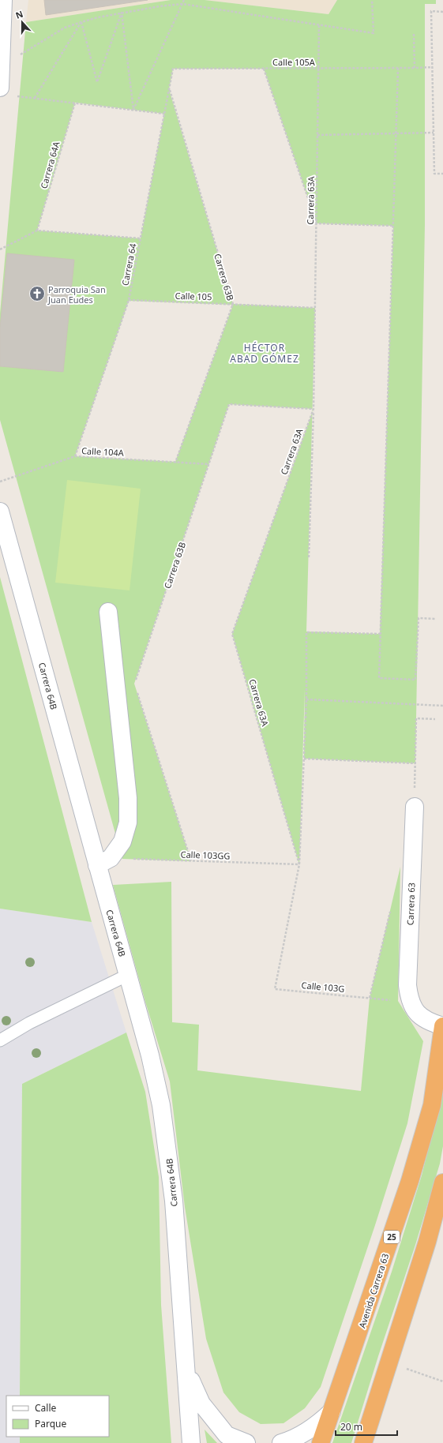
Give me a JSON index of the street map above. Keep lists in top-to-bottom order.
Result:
{
  "streets": {
    "highway": ["25", "Avenida Carrera 63"],
    "main road": ["Carrera 64B", "Carrera 63"],
    "path": [
      "Calle 105A",
      "Carrera 64A",
      "Carrera 63A",
      "Carrera 64",
      "Carrera 63B",
      "Calle 105",
      "Calle 104A",
      "Calle 103GG",
      "Calle 103G"
    ]
  },
  "crossings": [
    ["Calle 105A", "Carrera 63A"],
    ["Calle 105A", "Carrera 64"],
    ["Carrera 63A", "Carrera 63B"],
    ["Carrera 63A", "Calle 105"],
    ["Carrera 63A", "Calle 103GG"],
    ["Carrera 63A", "Calle 103G"],
    ["Carrera 64", "Carrera 63B"],
    ["Carrera 64", "Calle 105"],
    ["Carrera 64", "Calle 104A"],
    ["Carrera 63B", "Calle 105"],
    ["Carrera 63B", "Calle 104A"],
    ["Carrera 64B", "Calle 103GG"],
    ["Carrera 63", "Avenida Carrera 63"]
  ],
  "districts": ["HÉCTOR ABAD GÓMEZ"],
  "places": {
    "church": ["Parroquia San Juan Eudes"]
  },
  "legend": ["Calle", "Parque"],
  "scale_bar": "20 m",
  "north": "top"
}
